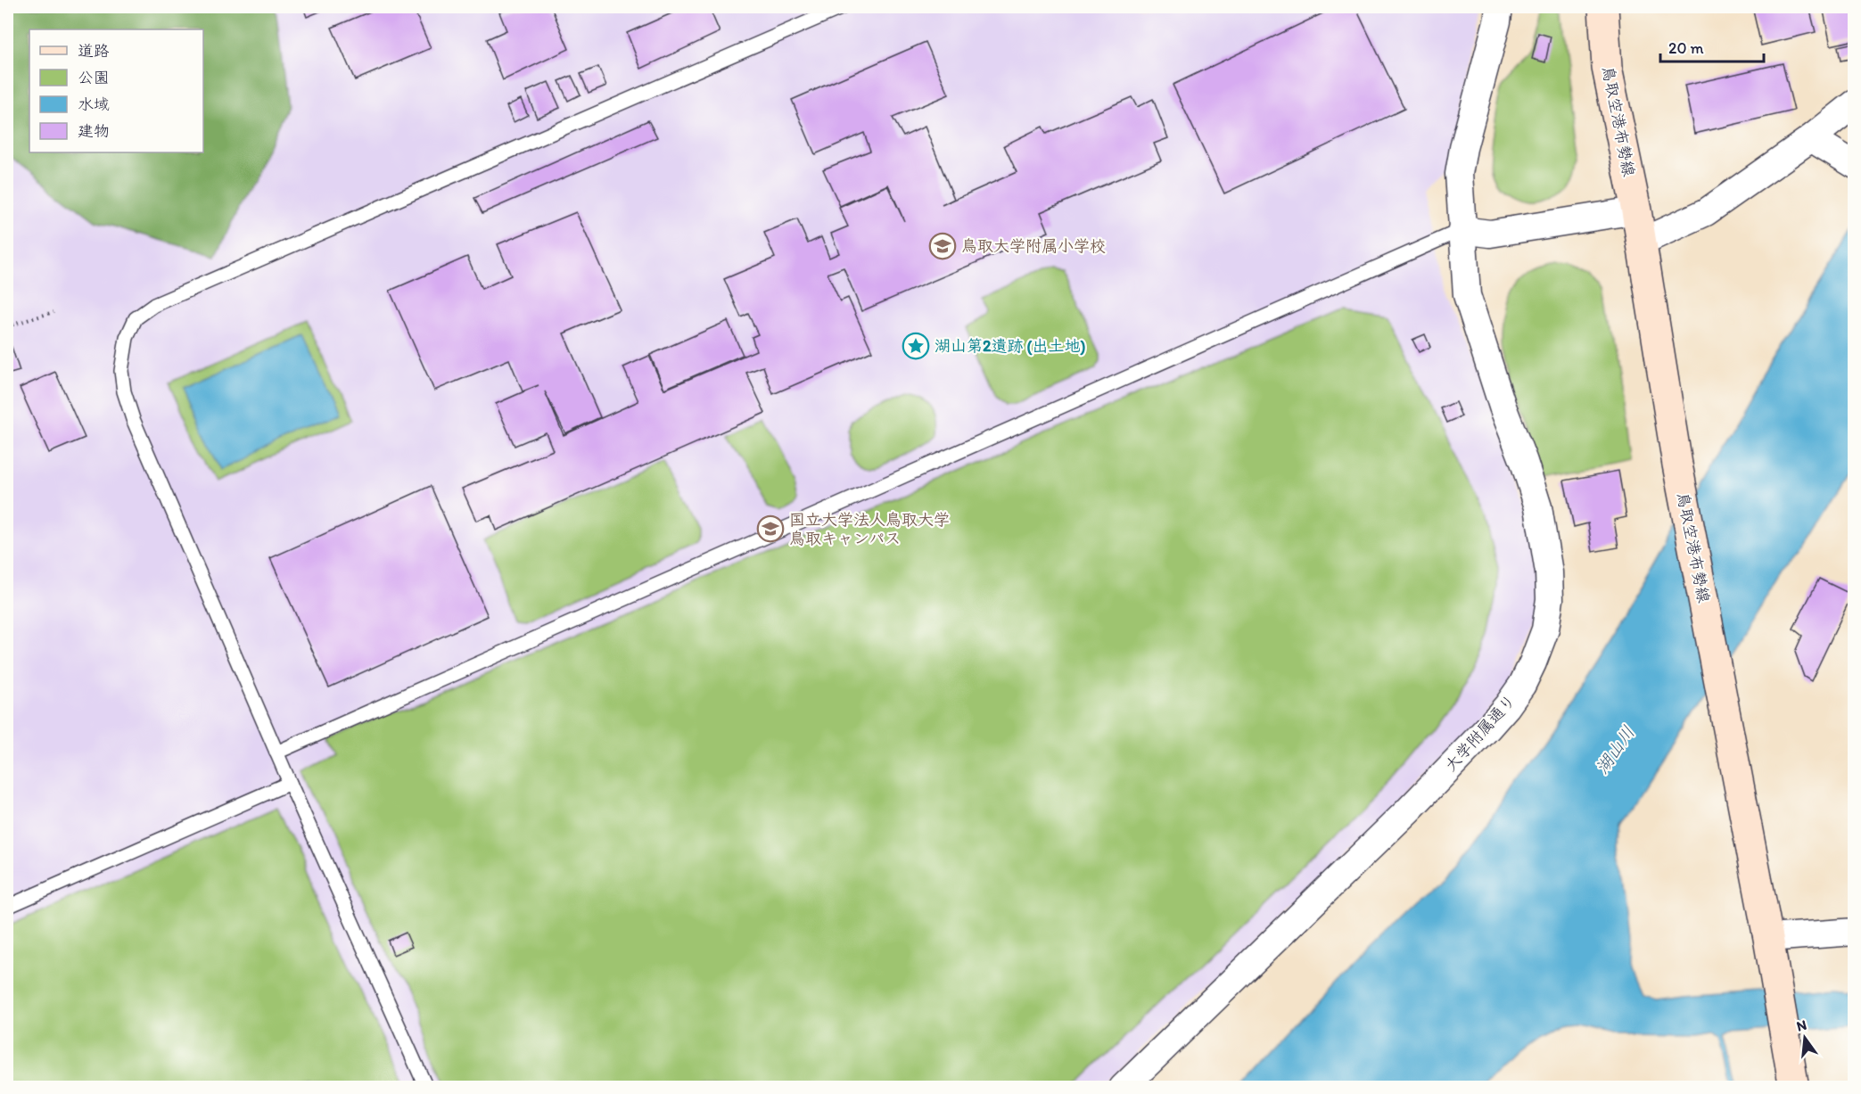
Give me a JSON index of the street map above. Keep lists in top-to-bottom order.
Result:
{
  "streets": {
    "main road": ["鳥取空港布勢線"],
    "street": ["大学附属通り"]
  },
  "water": ["湖山川"],
  "places": {
    "school or university": ["鳥取大学附属小学校", "国立大学法人鳥取大学 鳥取キャンパス"],
    "place": ["湖山第2遺跡 (出土地)"]
  },
  "legend": [
    "道路",
    "公園",
    "水域",
    "建物"
  ],
  "scale_bar": "20 m",
  "north": "top"
}
